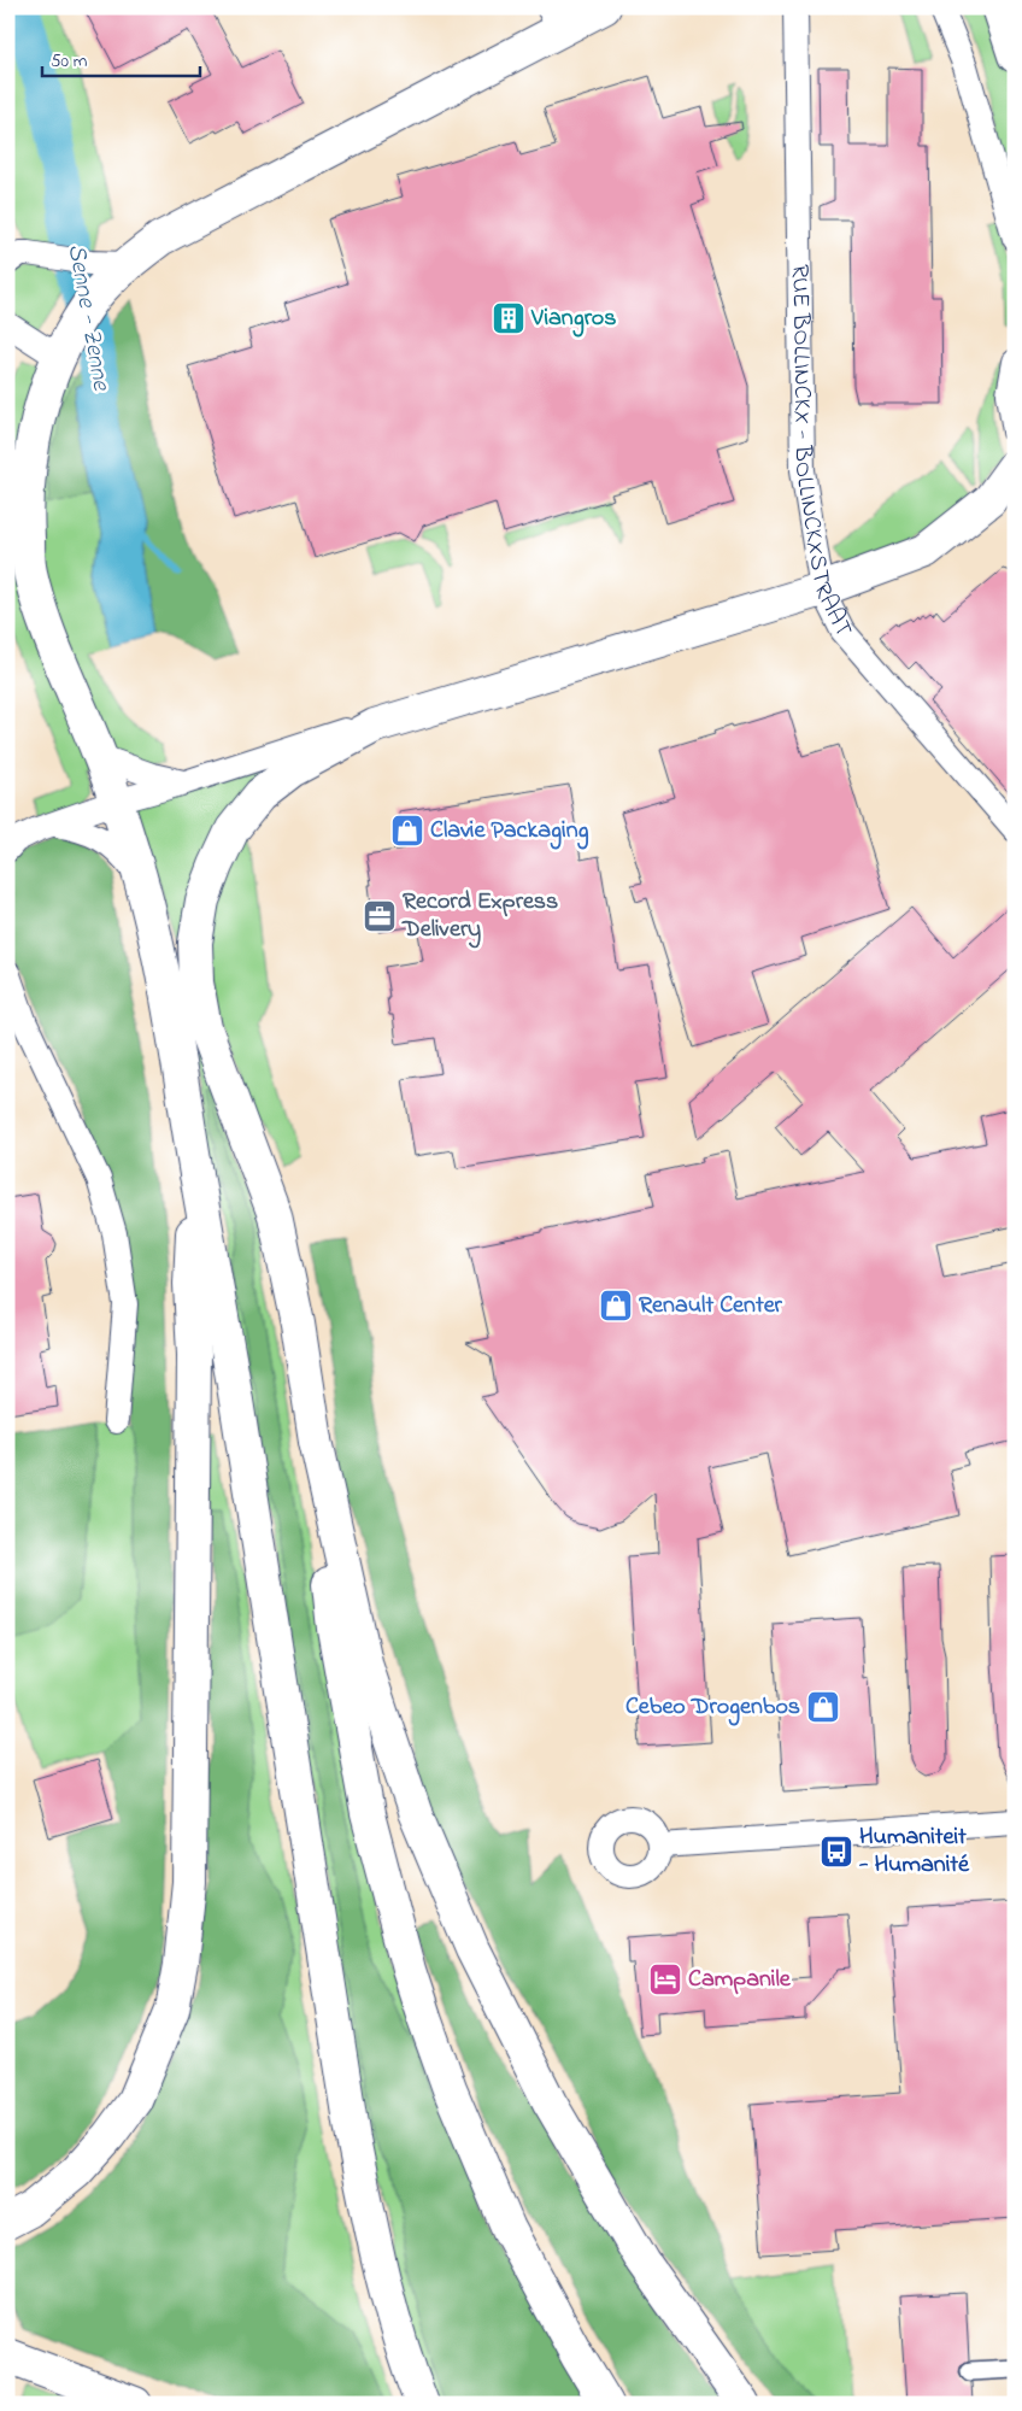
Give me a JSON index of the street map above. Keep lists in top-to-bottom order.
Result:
{
  "streets": {
    "street": ["RUE BOLLINCKX - BOLLINCKXSTRAAT"]
  },
  "water": ["Senne - Zenne"],
  "places": {
    "building": ["Viangros"],
    "shop": ["Clavie Packaging", "Renault Center", "Cebeo Drogenbos"],
    "office": ["Record Express Delivery"],
    "bus stop": ["Humaniteit - Humanité"],
    "hotel": ["Campanile"]
  },
  "scale_bar": "50 m"
}
